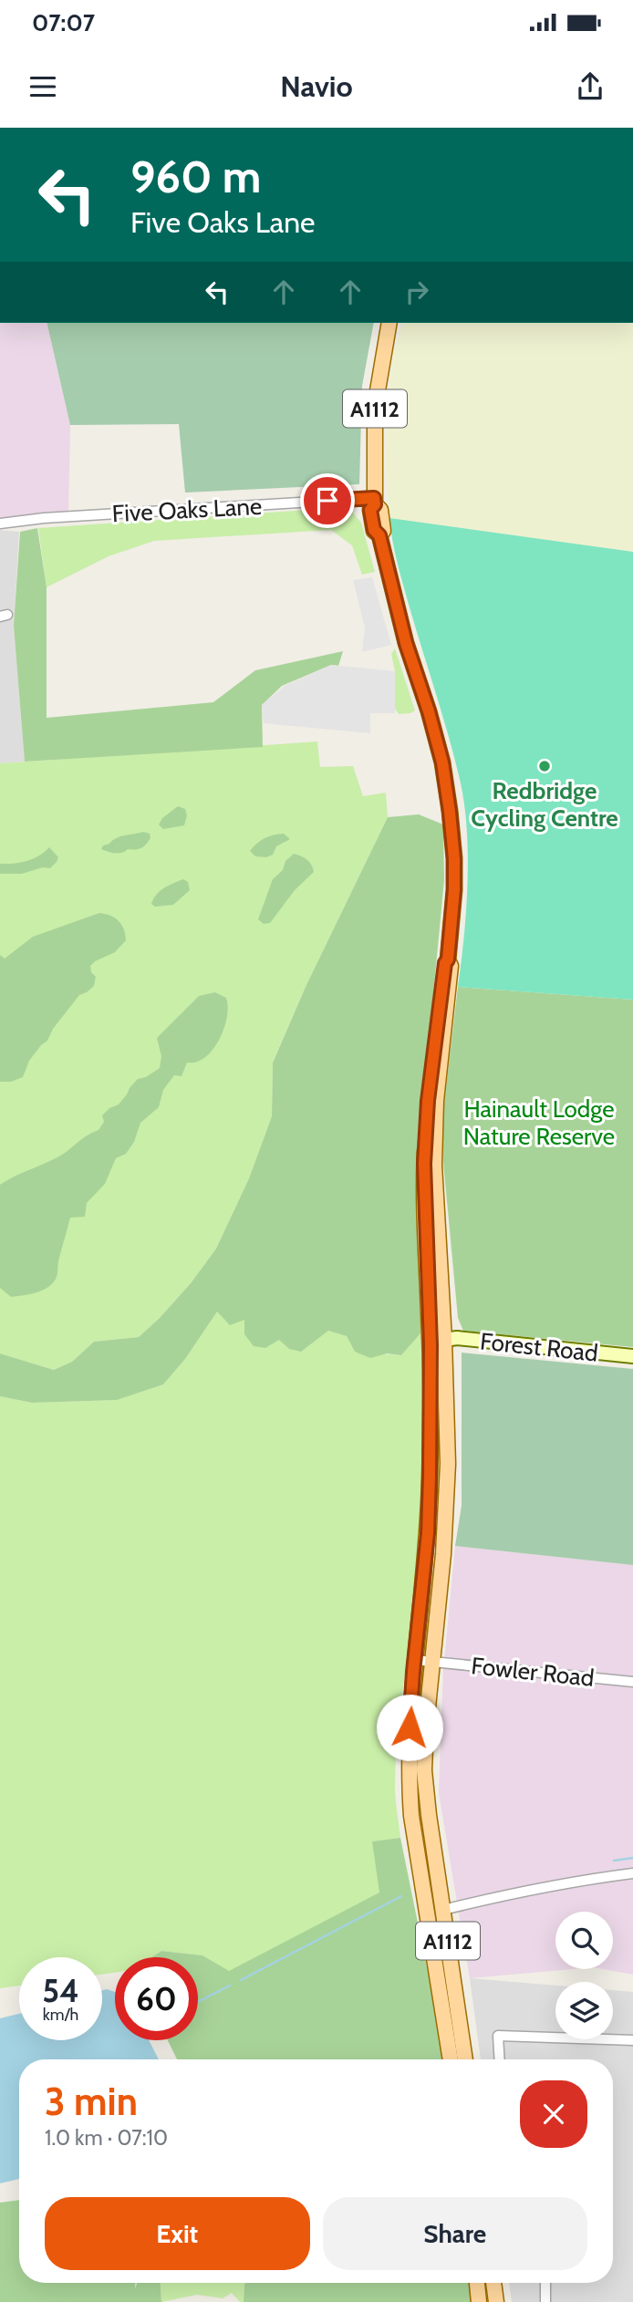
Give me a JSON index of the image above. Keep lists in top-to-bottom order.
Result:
{
  "streets": {
    "main road": ["A1112"],
    "street": ["Five Oaks Lane", "Forest Road", "Fowler Road"]
  },
  "crossings": [
    ["A1112", "Five Oaks Lane"],
    ["A1112", "Forest Road"],
    ["A1112", "Fowler Road"]
  ],
  "parks": ["Hainault Lodge Nature Reserve"],
  "places": ["Redbridge Cycling Centre"],
  "page": {
    "status": "07:07",
    "header": "Navio",
    "turn": ["960 m", "Five Oaks Lane"],
    "speed": "54 km/h",
    "limit": "60",
    "heading": ["3 min", "1.0 km · 07:10"],
    "buttons": ["Exit", "Share"]
  }
}
